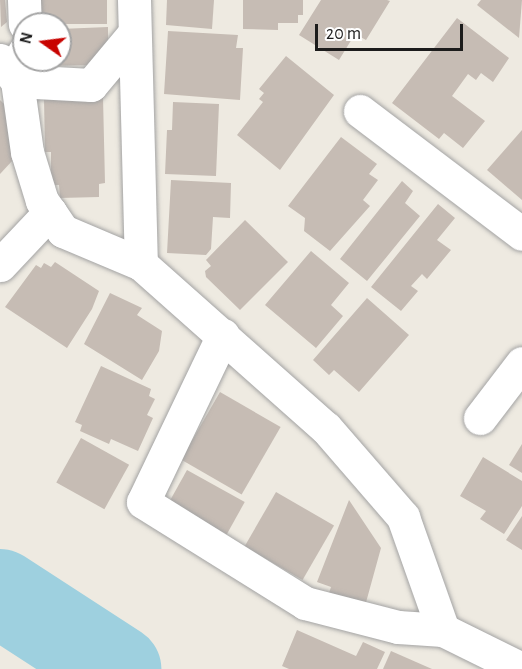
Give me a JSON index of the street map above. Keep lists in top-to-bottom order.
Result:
{
  "scale_bar": "20 m",
  "north": "left"
}
